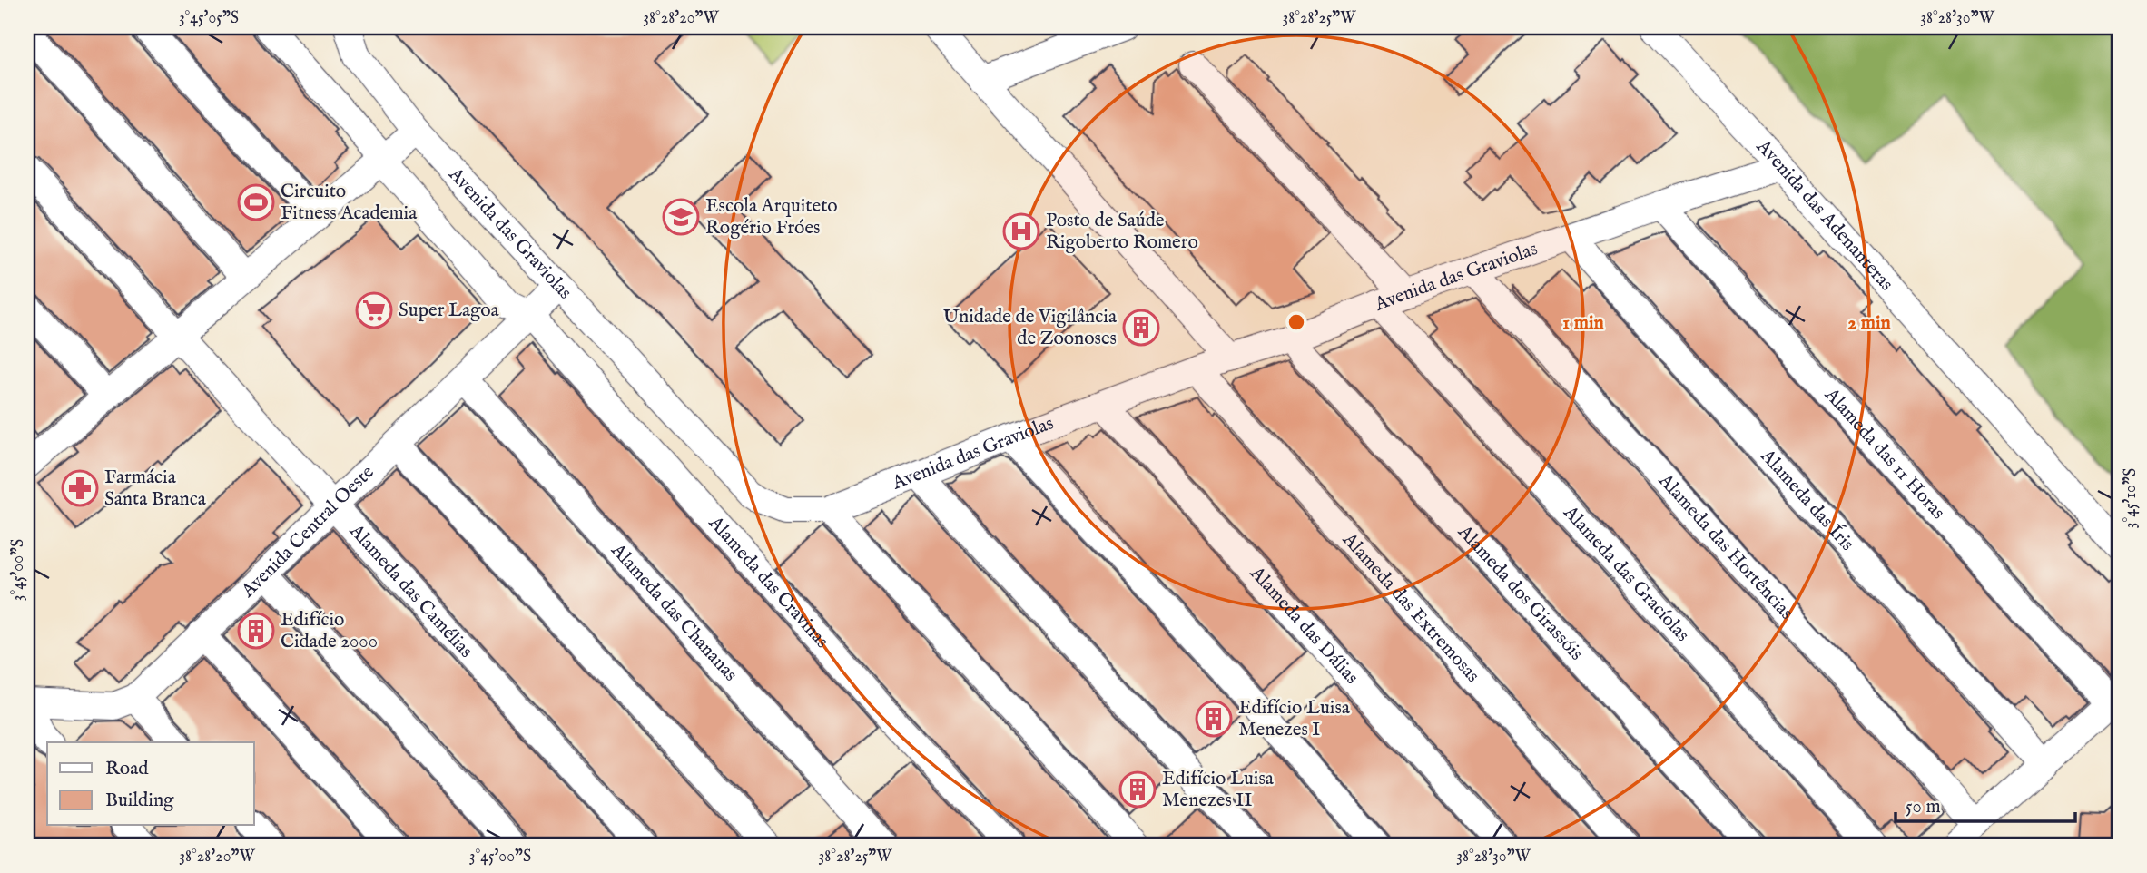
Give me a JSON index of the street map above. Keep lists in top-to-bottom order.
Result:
{
  "streets": {
    "street": [
      "Avenida das Adenanteras",
      "Avenida das Graviolas",
      "Alameda das 11 Horas",
      "Alameda das Íris",
      "Avenida Central Oeste",
      "Alameda das Hortências",
      "Alameda das Gracíolas",
      "Alameda das Cravinas",
      "Alameda das Camélias",
      "Alameda dos Girassóis",
      "Alameda das Extremosas",
      "Alameda das Chananas",
      "Alameda das Dálias"
    ]
  },
  "crossings": [
    ["Avenida das Adenanteras", "Avenida das Graviolas"],
    ["Avenida das Graviolas", "Alameda das 11 Horas"],
    ["Avenida das Graviolas", "Alameda das Íris"],
    ["Avenida das Graviolas", "Avenida Central Oeste"],
    ["Avenida das Graviolas", "Alameda das Hortências"],
    ["Avenida das Graviolas", "Alameda das Gracíolas"],
    ["Avenida das Graviolas", "Alameda dos Girassóis"],
    ["Avenida das Graviolas", "Alameda das Extremosas"],
    ["Avenida das Graviolas", "Alameda das Dálias"],
    ["Avenida Central Oeste", "Alameda das Cravinas"],
    ["Avenida Central Oeste", "Alameda das Camélias"],
    ["Avenida Central Oeste", "Alameda das Chananas"]
  ],
  "places": {
    "sports": ["Circuito Fitness Academia"],
    "school or university": ["Escola Arquiteto Rogério Fróes"],
    "hospital": ["Posto de Saúde Rigoberto Romero"],
    "supermarket": ["Super Lagoa"],
    "building": [
      "Unidade de Vigilância de Zoonoses",
      "Edifício Cidade 2000",
      "Edifício Luisa Menezes I",
      "Edifício Luisa Menezes II"
    ],
    "pharmacy": ["Farmácia Santa Branca"]
  },
  "legend": ["Road", "Building"],
  "scale_bar": "50 m",
  "coordinates": [
    "3°45'05\"S",
    "38°28'20\"W",
    "38°28'25\"W",
    "38°28'30\"W",
    "3°45'10\"S",
    "3°45'00\"S"
  ],
  "rings": ["1 min", "2 min"]
}
